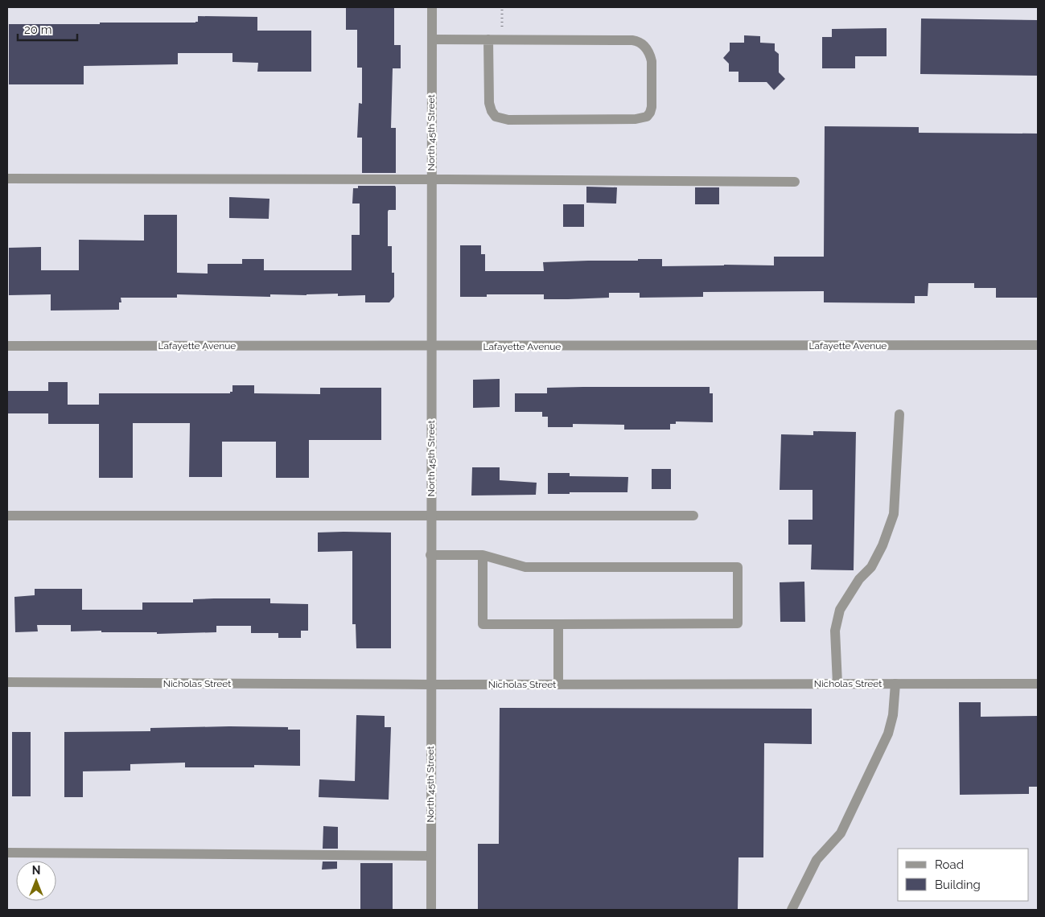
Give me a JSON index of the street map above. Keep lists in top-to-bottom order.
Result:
{
  "streets": {
    "street": ["North 45th Street", "Lafayette Avenue", "Nicholas Street"]
  },
  "crossings": [
    ["North 45th Street", "Lafayette Avenue"],
    ["North 45th Street", "Nicholas Street"]
  ],
  "legend": ["Road", "Building"],
  "scale_bar": "20 m",
  "north": "top"
}
